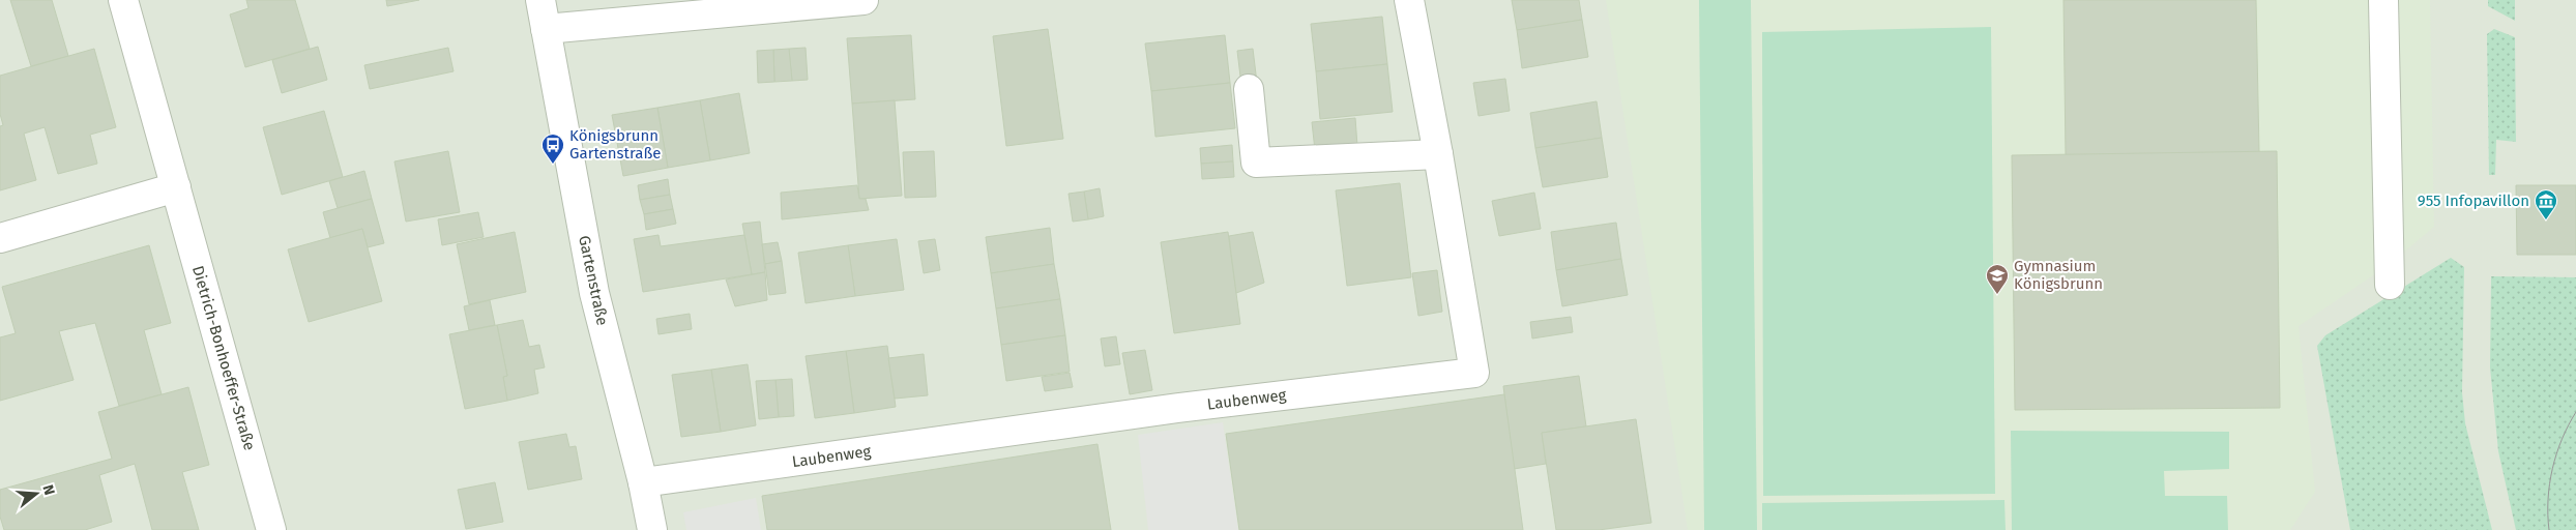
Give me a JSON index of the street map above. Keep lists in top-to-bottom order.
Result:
{
  "streets": {
    "street": ["Gartenstraße", "Dietrich-Bonhoeffer-Straße", "Laubenweg"]
  },
  "crossings": [
    ["Gartenstraße", "Laubenweg"]
  ],
  "places": {
    "bus stop": ["Königsbrunn Gartenstraße"],
    "museum": ["955 Infopavillon"],
    "school or university": ["Gymnasium Königsbrunn"]
  },
  "north": "right"
}
